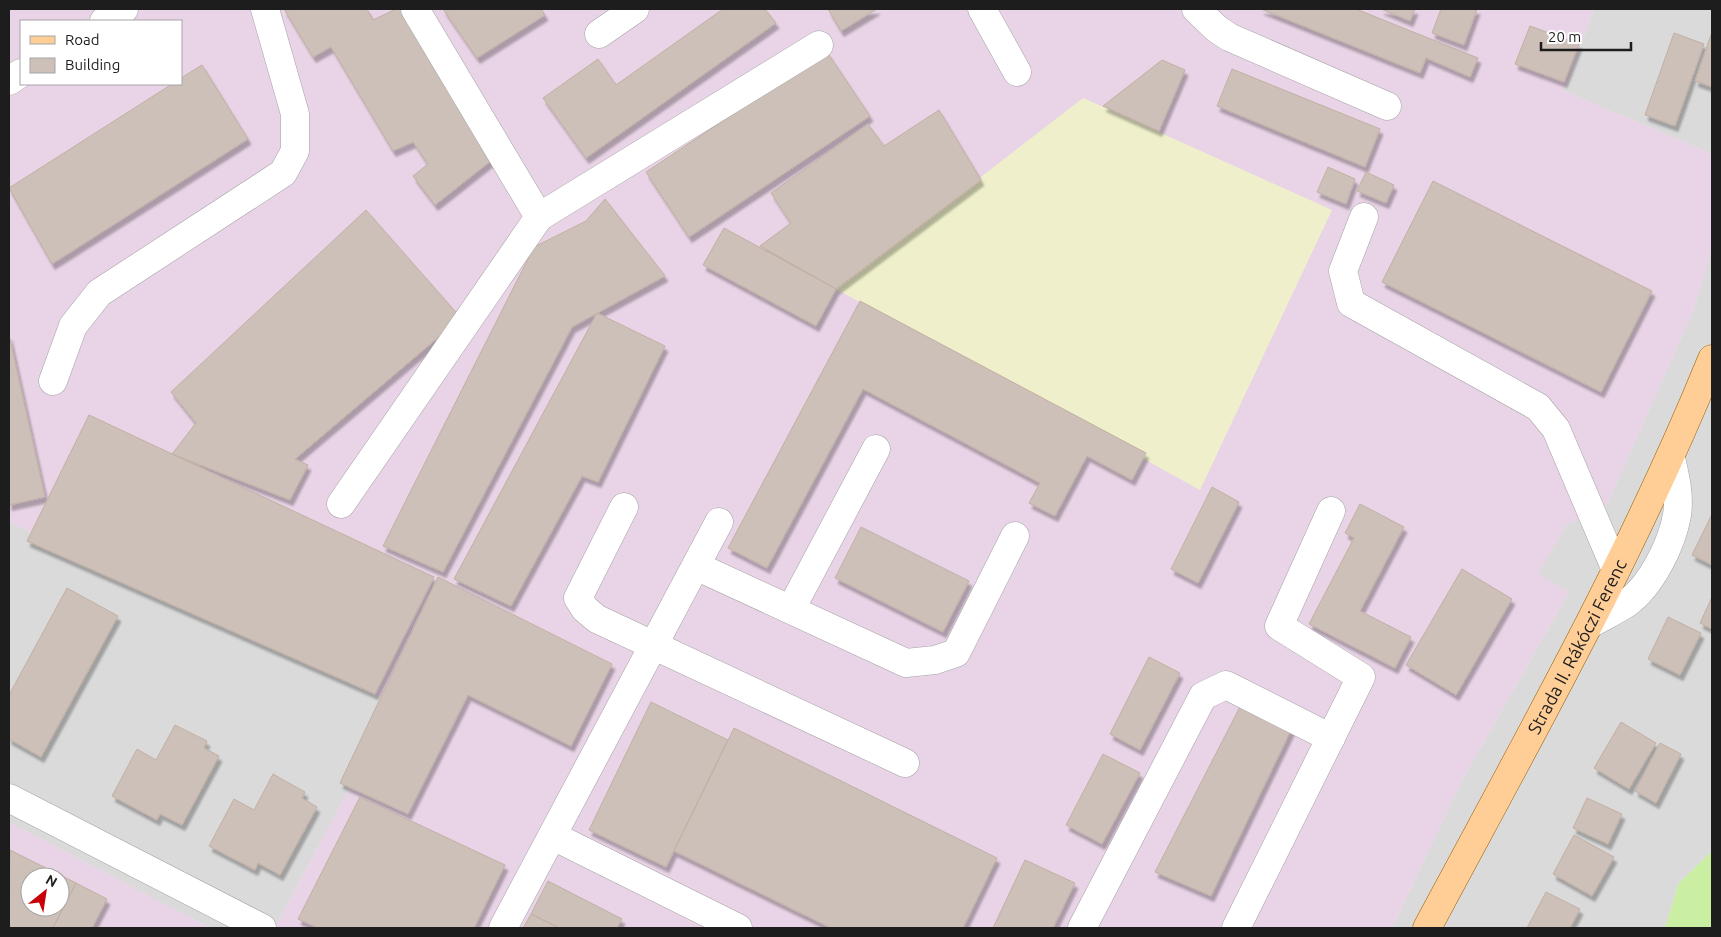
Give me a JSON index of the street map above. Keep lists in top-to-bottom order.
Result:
{
  "streets": {
    "main road": ["Strada II. Rákóczi Ferenc"]
  },
  "legend": ["Road", "Building"],
  "scale_bar": "20 m",
  "north": "top right"
}
